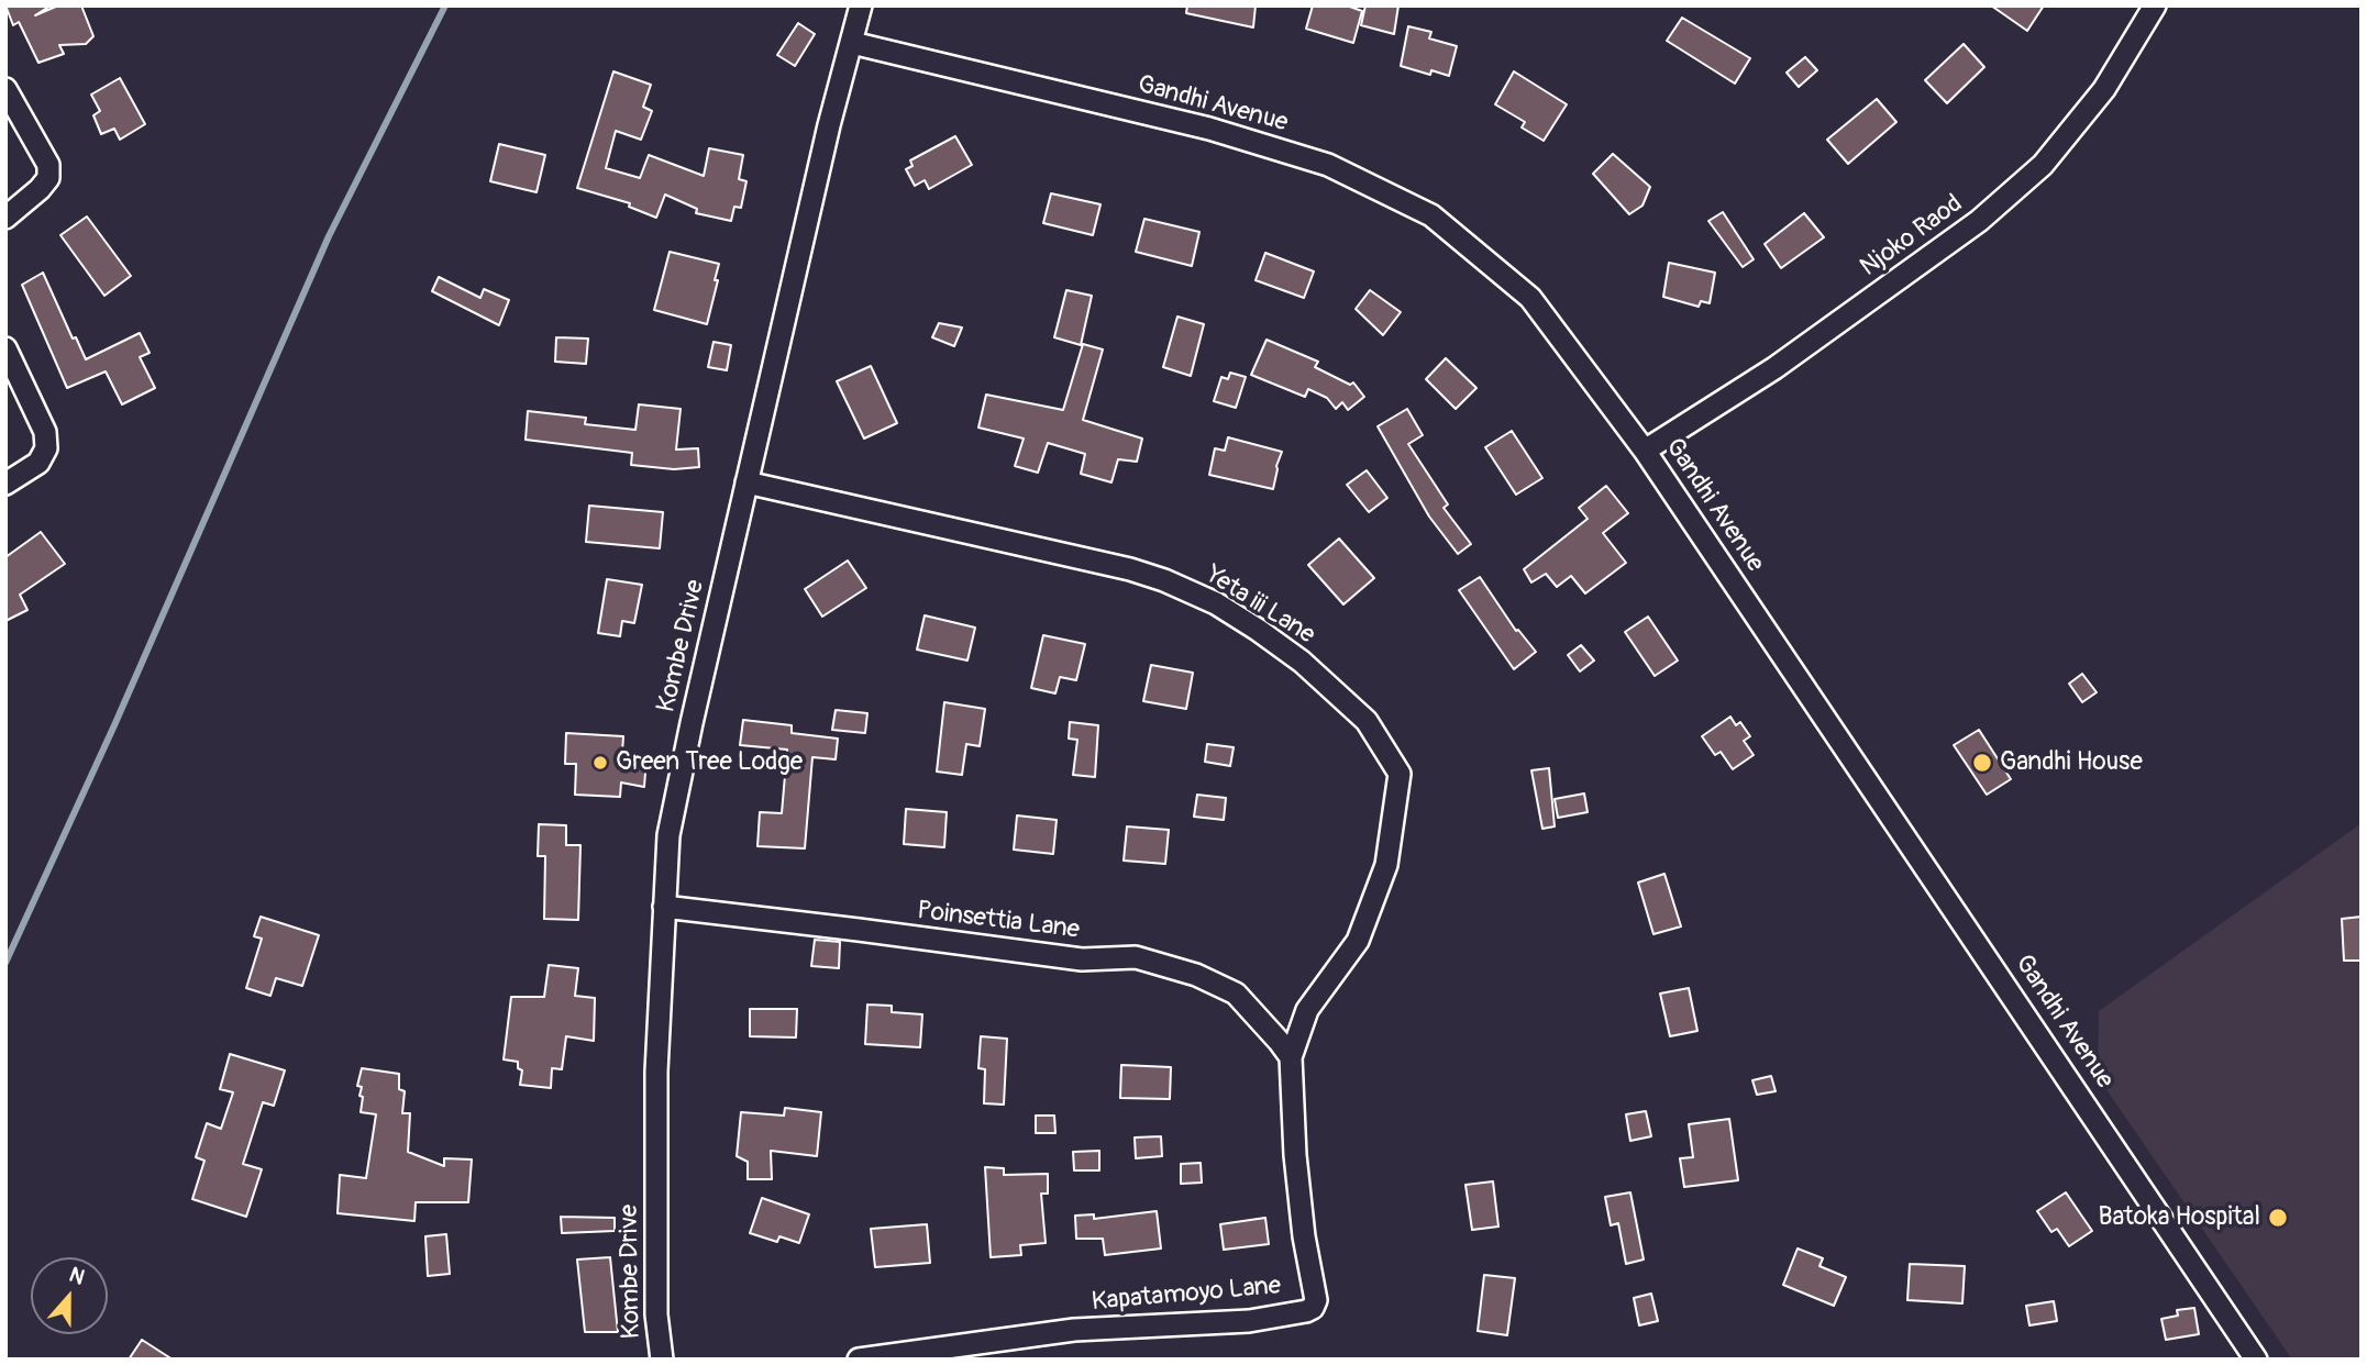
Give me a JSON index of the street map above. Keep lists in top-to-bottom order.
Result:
{
  "streets": {
    "street": [
      "Gandhi Avenue",
      "Njoko Raod",
      "Yeta iii Lane",
      "Kombe Drive",
      "Poinsettia Lane",
      "Kapatamoyo Lane"
    ]
  },
  "crossings": [
    ["Gandhi Avenue", "Njoko Raod"],
    ["Gandhi Avenue", "Kombe Drive"],
    ["Yeta iii Lane", "Kombe Drive"],
    ["Yeta iii Lane", "Poinsettia Lane"],
    ["Yeta iii Lane", "Kapatamoyo Lane"],
    ["Kombe Drive", "Poinsettia Lane"],
    ["Poinsettia Lane", "Kapatamoyo Lane"]
  ],
  "places": ["Green Tree Lodge", "Gandhi House", "Batoka Hospital"],
  "north": "top"
}
